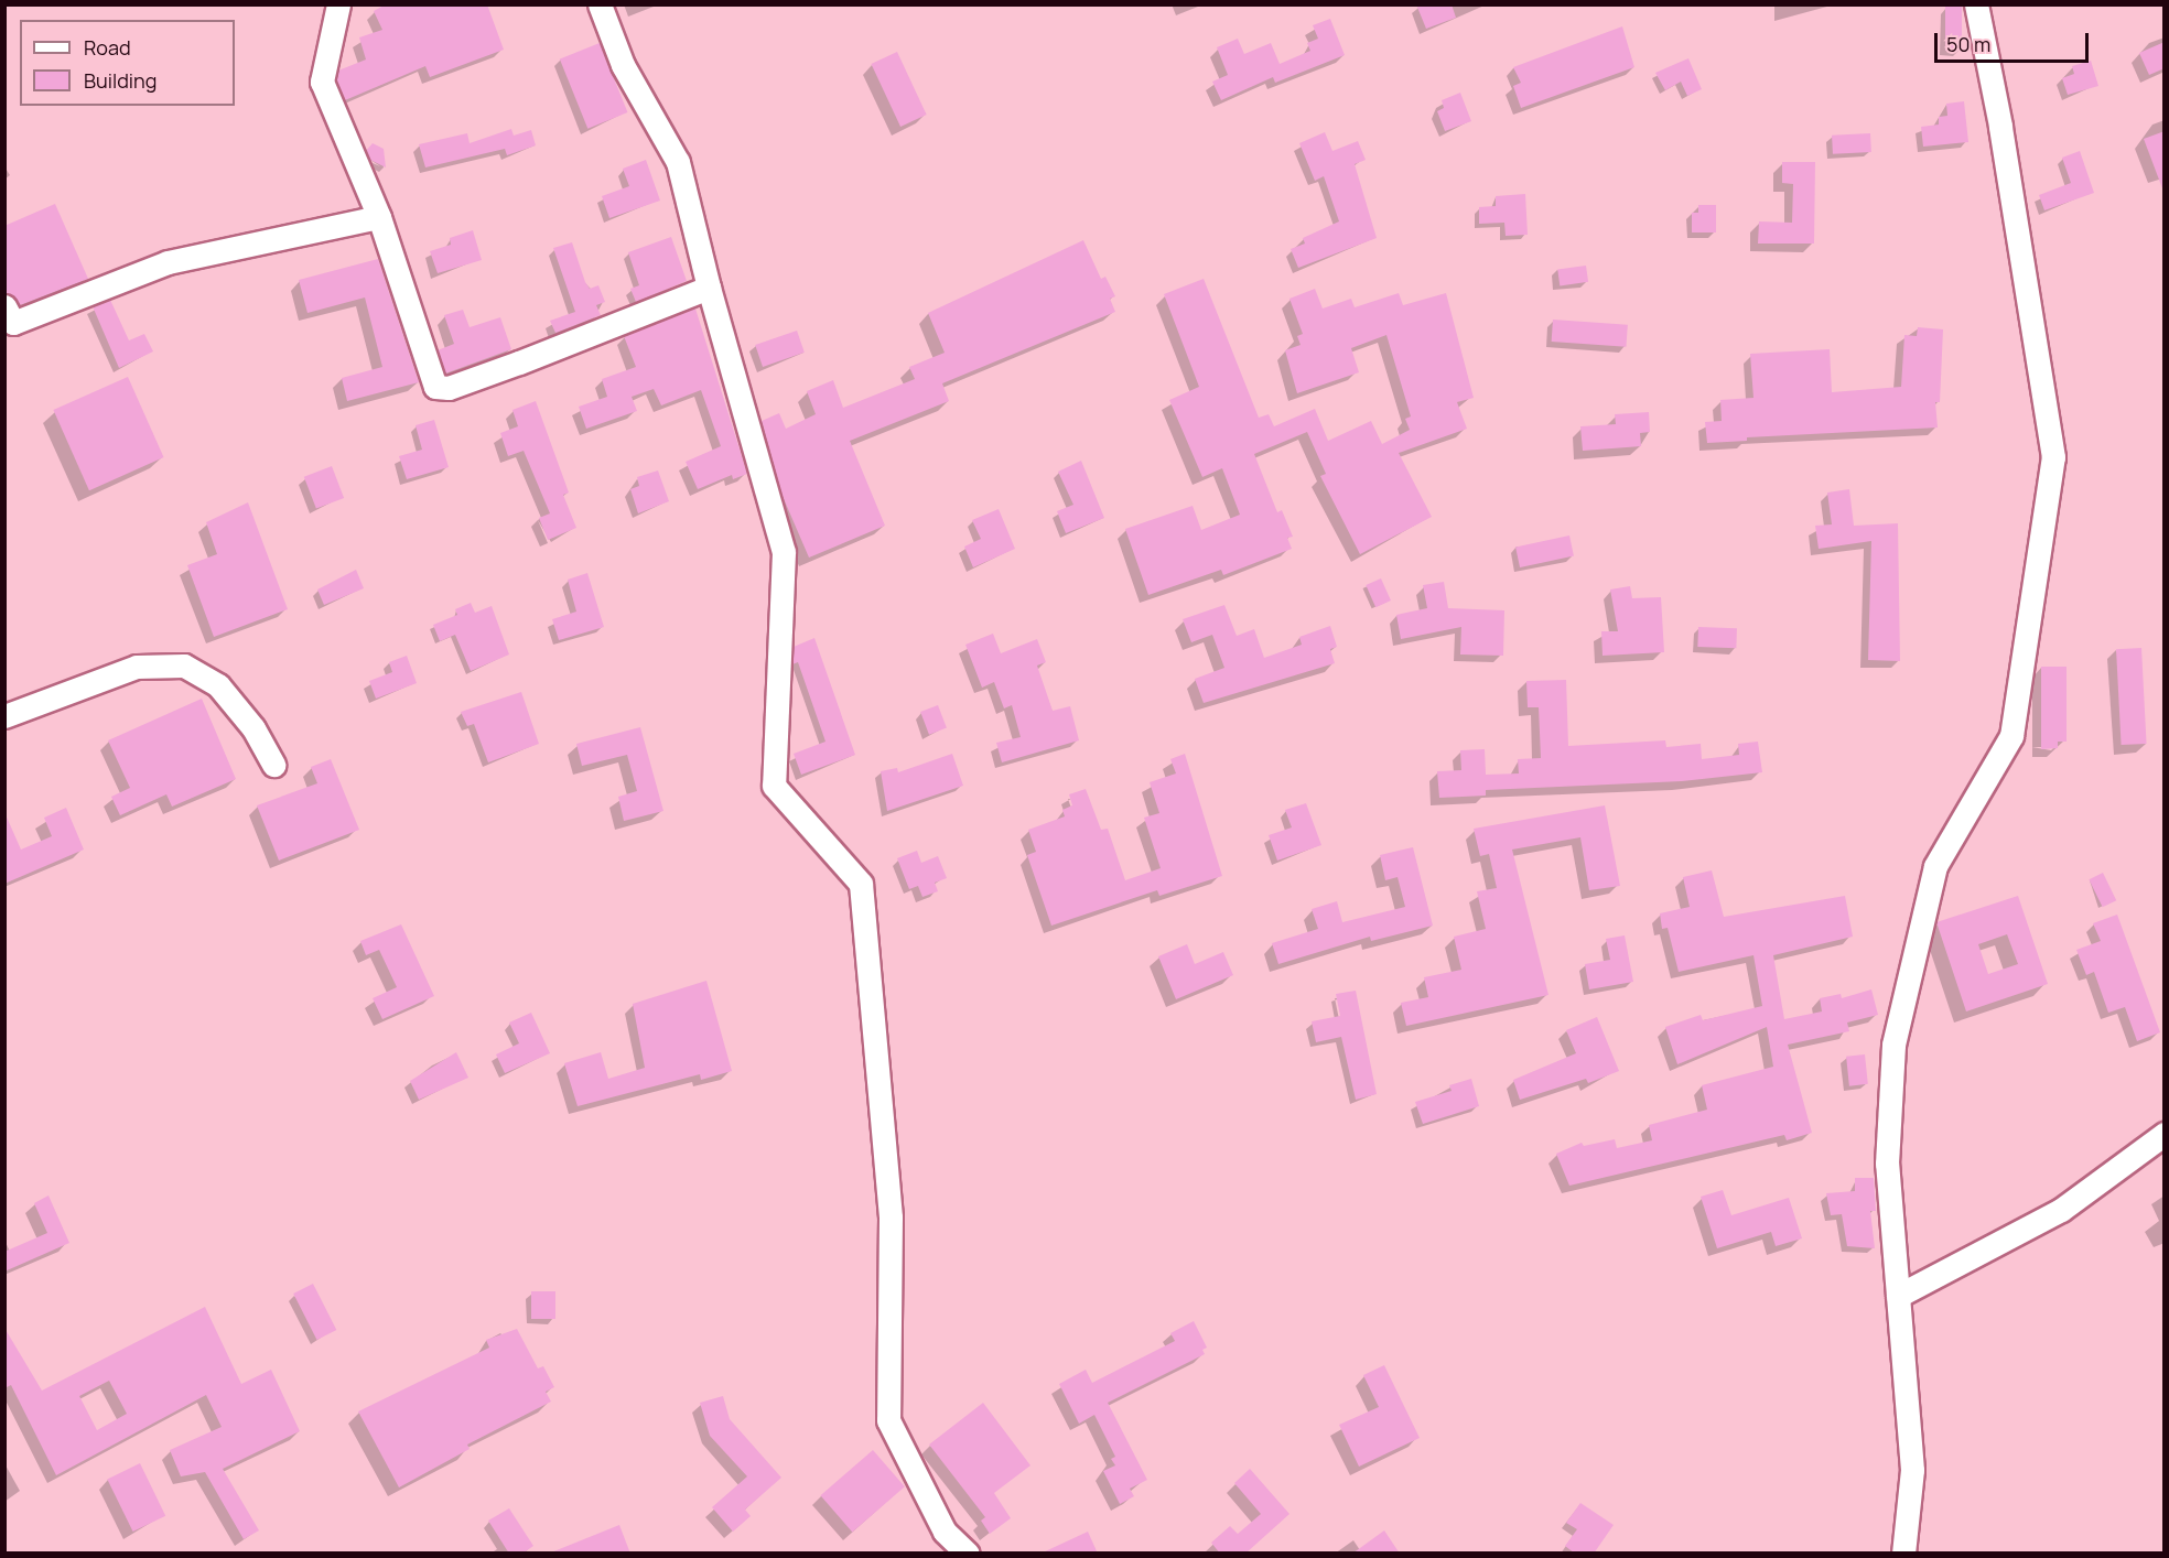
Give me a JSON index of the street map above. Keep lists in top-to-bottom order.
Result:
{
  "legend": ["Road", "Building"],
  "scale_bar": "50 m"
}
